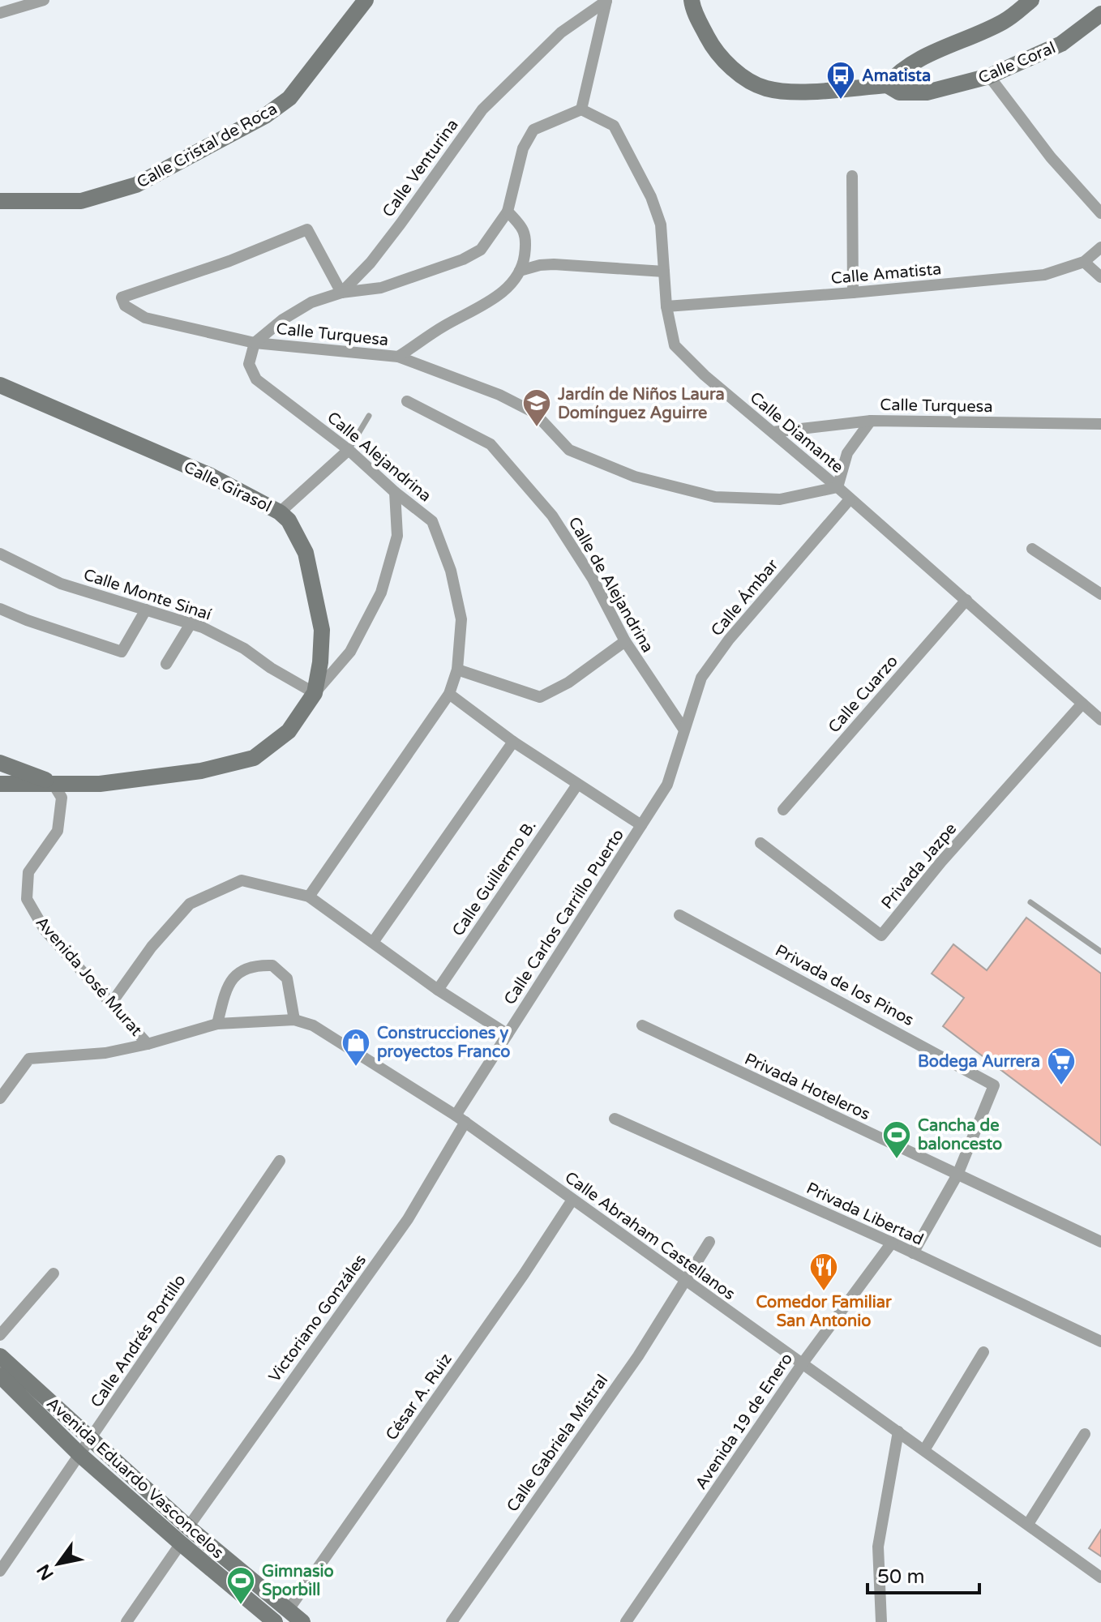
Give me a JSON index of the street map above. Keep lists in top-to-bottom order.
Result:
{
  "streets": {
    "street": [
      "Calle Coral",
      "Calle Cristal de Roca",
      "Calle Venturina",
      "Calle Amatista",
      "Calle Turquesa",
      "Calle Diamante",
      "Calle Alejandrina",
      "Calle Girasol",
      "Calle de Alejandrina",
      "Calle Monte Sinaí",
      "Calle Ámbar",
      "Calle Cuarzo",
      "Privada Jazpe",
      "Calle Guillermo B.",
      "Calle Carlos Carrillo Puerto",
      "Avenida José Murat",
      "Privada de los Pinos",
      "Privada Hoteleros",
      "Privada Libertad",
      "Calle Abraham Castellanos",
      "Victoriano Gonzáles",
      "Calle Andrés Portillo",
      "César A. Ruiz",
      "Avenida 19 de Enero",
      "Calle Gabriela Mistral",
      "Avenida Eduardo Vasconcelos"
    ]
  },
  "crossings": [
    ["Calle Venturina", "Calle Turquesa"],
    ["Calle Venturina", "Calle Alejandrina"],
    ["Calle Amatista", "Calle Diamante"],
    ["Calle Turquesa", "Calle Diamante"],
    ["Calle Turquesa", "Calle Alejandrina"],
    ["Calle Diamante", "Calle Ámbar"],
    ["Calle Diamante", "Calle Cuarzo"],
    ["Calle Diamante", "Privada Jazpe"],
    ["Calle Girasol", "Calle Monte Sinaí"],
    ["Calle de Alejandrina", "Calle Ámbar"],
    ["Calle de Alejandrina", "Calle Carlos Carrillo Puerto"],
    ["Calle Ámbar", "Calle Carlos Carrillo Puerto"],
    ["Calle Carlos Carrillo Puerto", "Calle Abraham Castellanos"],
    ["Calle Carlos Carrillo Puerto", "Victoriano Gonzáles"],
    ["Avenida José Murat", "Calle Abraham Castellanos"],
    ["Privada de los Pinos", "Privada Hoteleros"],
    ["Privada Libertad", "Avenida 19 de Enero"],
    ["Calle Abraham Castellanos", "Victoriano Gonzáles"],
    ["Calle Abraham Castellanos", "César A. Ruiz"],
    ["Calle Abraham Castellanos", "Avenida 19 de Enero"],
    ["Calle Abraham Castellanos", "Calle Gabriela Mistral"],
    ["Victoriano Gonzáles", "Avenida Eduardo Vasconcelos"],
    ["Calle Andrés Portillo", "Avenida Eduardo Vasconcelos"],
    ["César A. Ruiz", "Avenida Eduardo Vasconcelos"]
  ],
  "places": {
    "bus stop": ["Amatista"],
    "school or university": ["Jardín de Niños Laura Domínguez Aguirre"],
    "shop": ["Construcciones y proyectos Franco"],
    "supermarket": ["Bodega Aurrera"],
    "sports": ["Cancha de baloncesto", "Gimnasio Sporbill"],
    "restaurant": ["Comedor Familiar San Antonio"]
  },
  "scale_bar": "50 m",
  "north": "bottom left"
}
